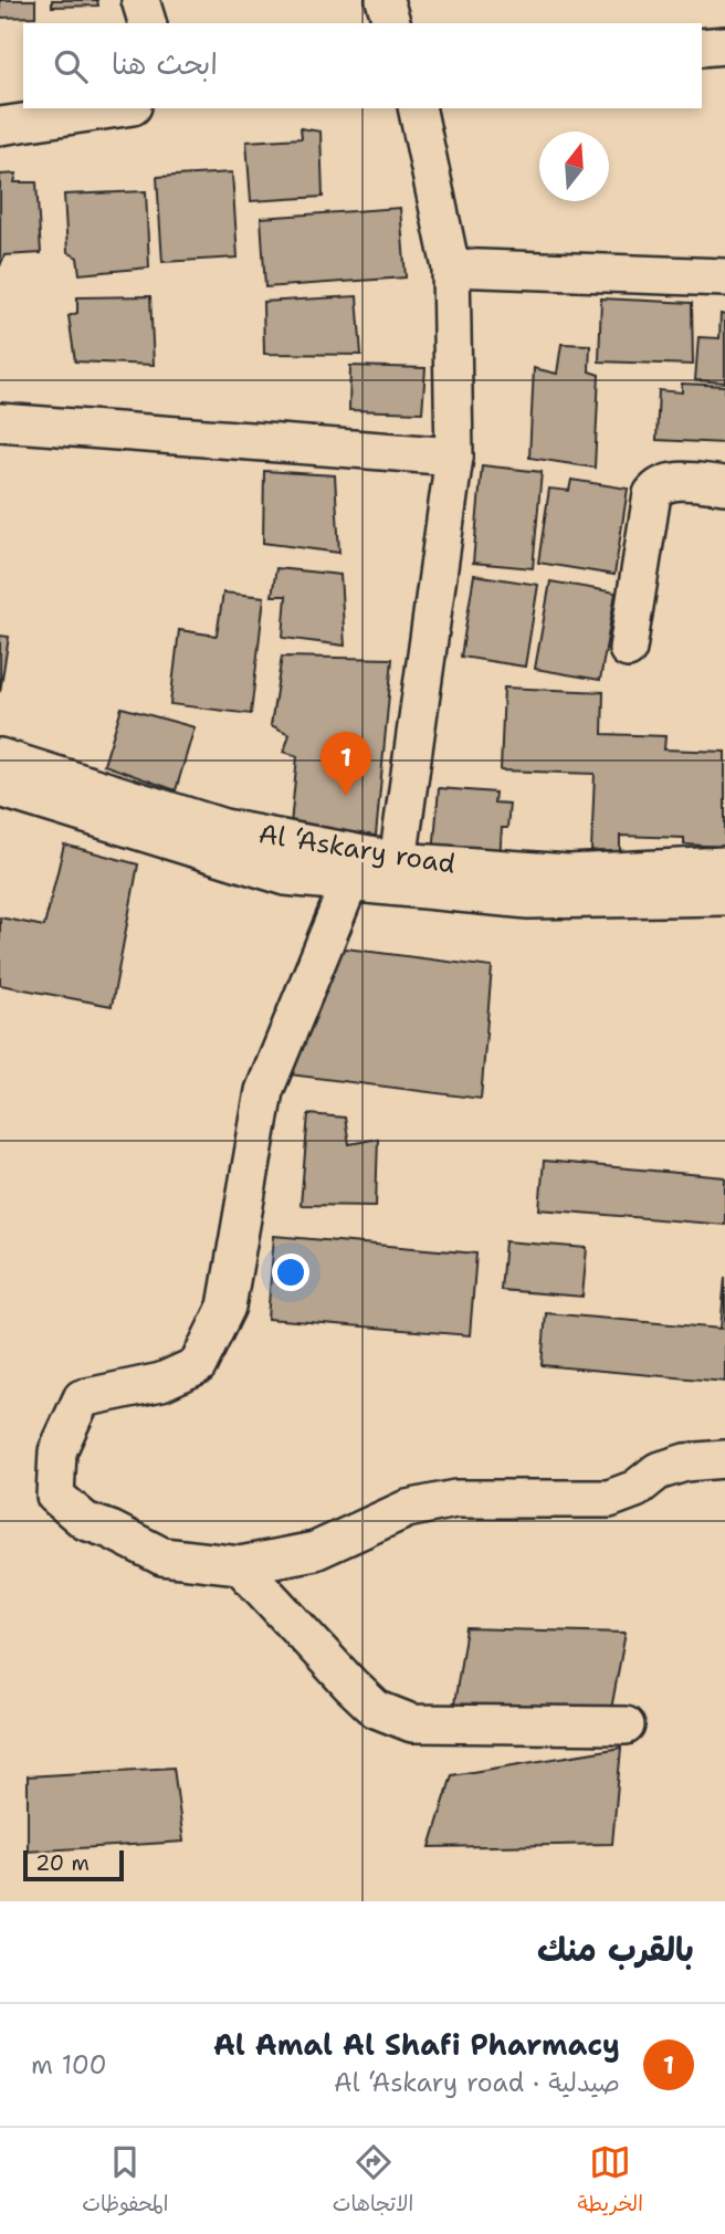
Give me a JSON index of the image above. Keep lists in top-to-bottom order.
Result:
{
  "streets": {
    "street": ["Al ‘Askary road"]
  },
  "scale_bar": "20 m",
  "north": "top",
  "page": {
    "search": "ابحث هنا",
    "pins": "1",
    "scale": "20 m",
    "heading": "بالقرب منك",
    "list": [
      {
        "mark": "1",
        "name": "Al Amal Al Shafi Pharmacy",
        "note": "صيدلية · Al ‘Askary road",
        "value": "100 m"
      }
    ],
    "nav": ["الخريطة", "الاتجاهات", "المحفوظات"]
  }
}
